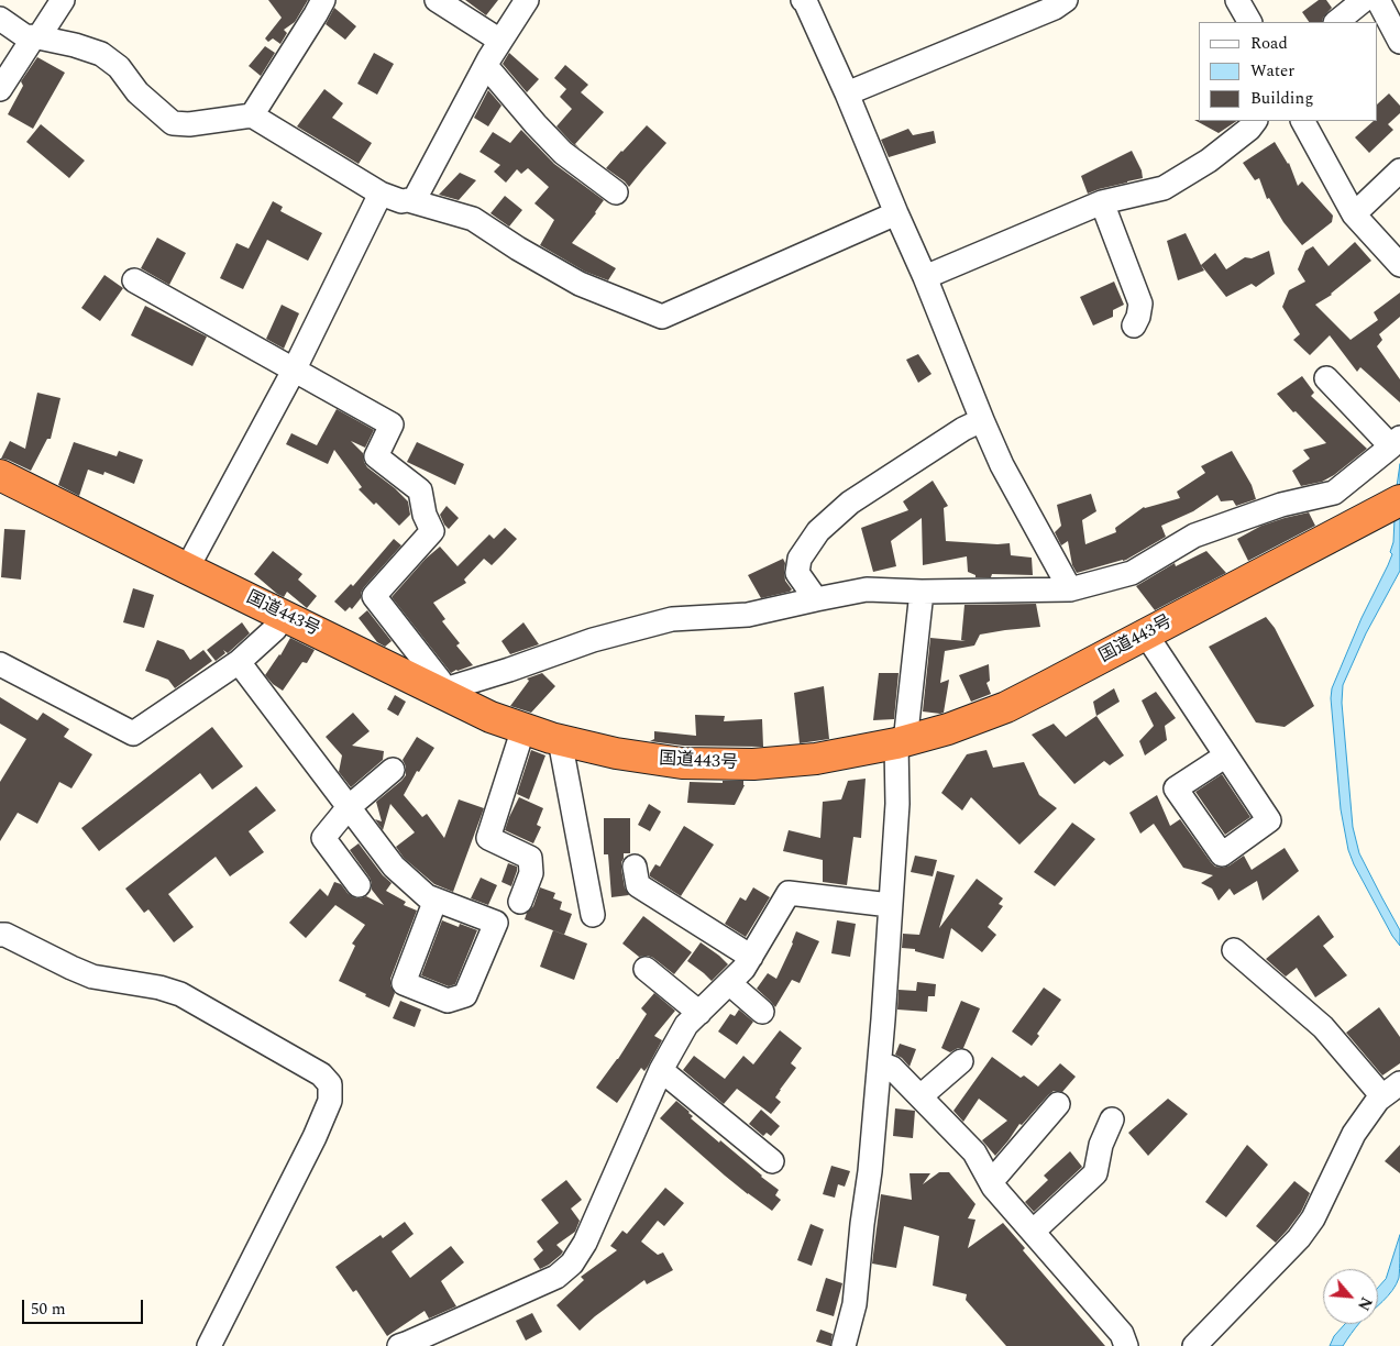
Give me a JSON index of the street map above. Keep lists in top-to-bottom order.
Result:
{
  "streets": {
    "highway": ["国道443号"]
  },
  "legend": ["Road", "Water", "Building"],
  "scale_bar": "50 m",
  "north": "bottom right"
}
